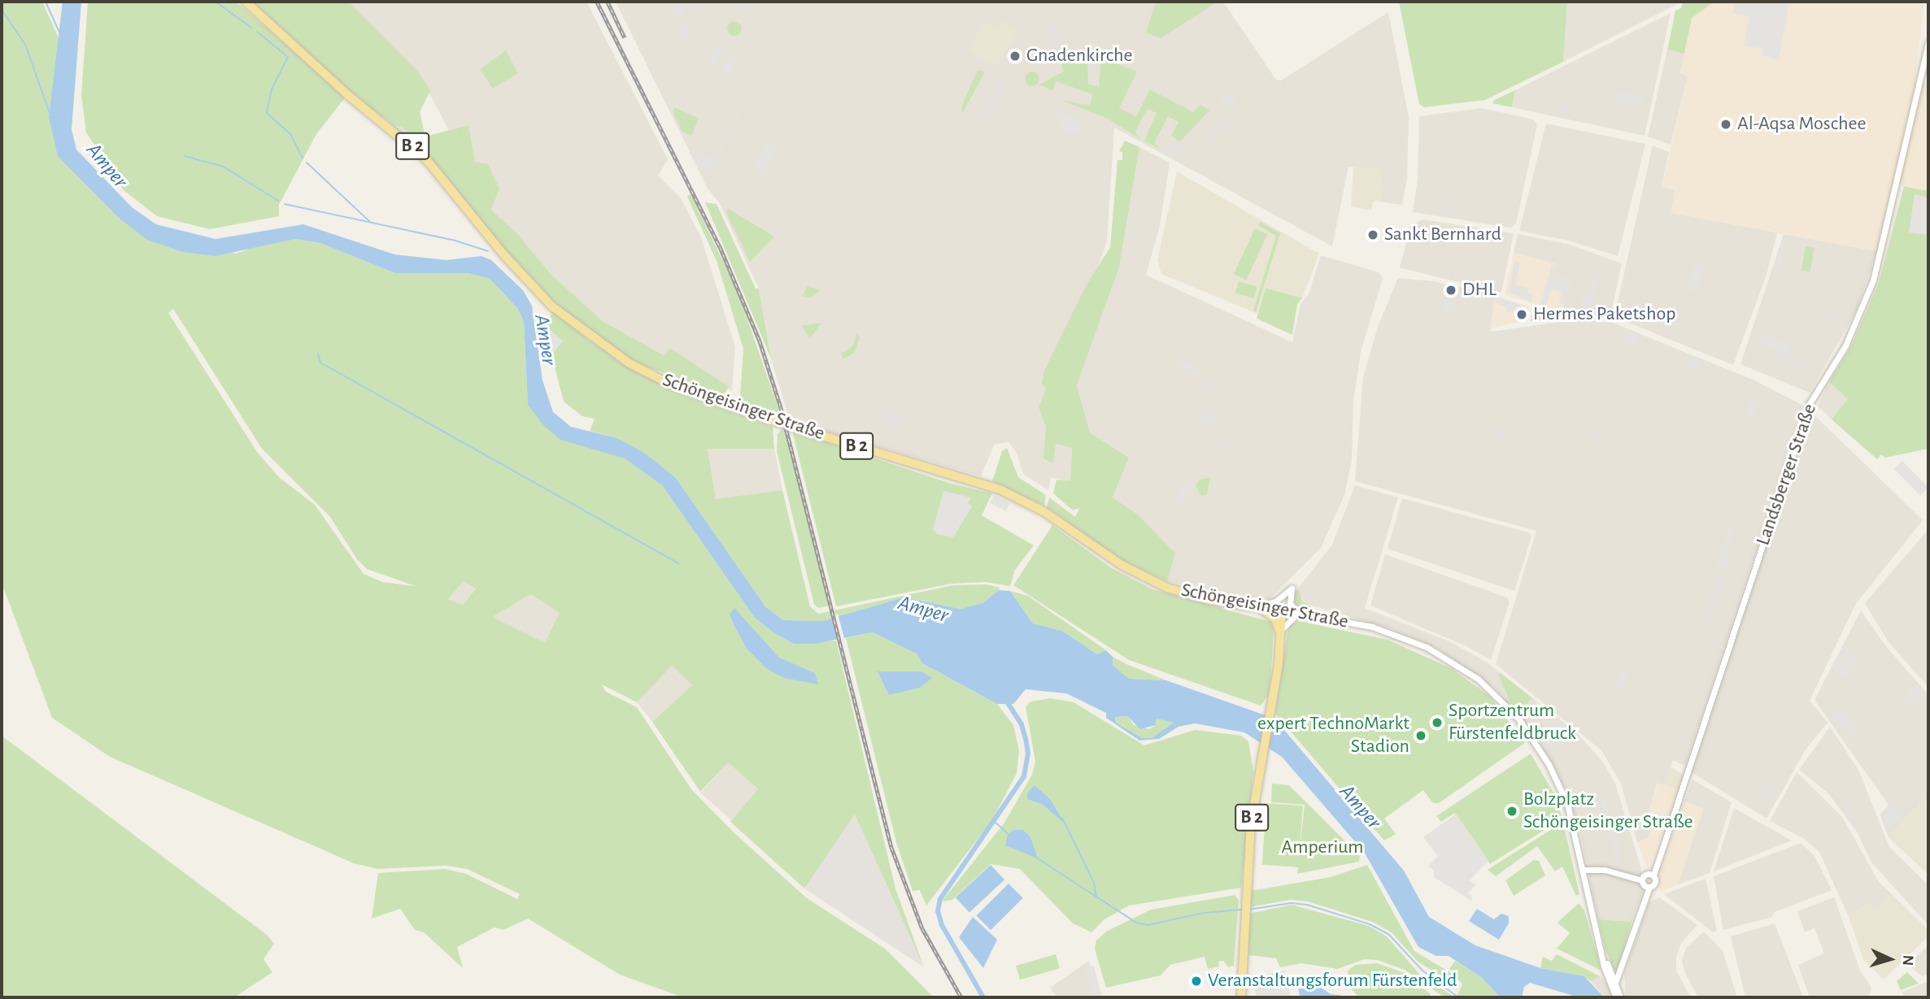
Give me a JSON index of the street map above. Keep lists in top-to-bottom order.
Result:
{
  "streets": {
    "main road": ["B 2", "Schöngeisinger Straße"],
    "street": ["Landsberger Straße"]
  },
  "water": ["Amper"],
  "parks": ["Amperium"],
  "places": [
    "Gnadenkirche",
    "Al-Aqsa Moschee",
    "Sankt Bernhard",
    "DHL",
    "Hermes Paketshop",
    "Sportzentrum Fürstenfeldbruck",
    "expert TechnoMarkt Stadion",
    "Bolzplatz Schöngeisinger Straße",
    "Veranstaltungsforum Fürstenfeld"
  ],
  "north": "right"
}
